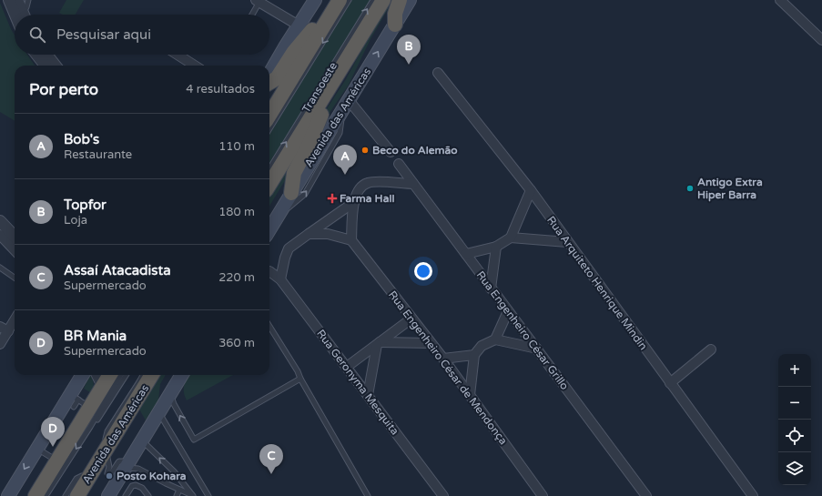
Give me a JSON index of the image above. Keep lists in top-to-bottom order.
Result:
{
  "streets": {
    "highway": ["Avenida das Américas"],
    "street": [
      "Rua Arquiteto Henrique Mindin",
      "Rua Engenheiro César Grillo",
      "Rua Engenheiro César de Mendonça",
      "Rua Geronyma Mesquita"
    ],
    "lane": ["Transoeste"]
  },
  "places": {
    "other": ["Beco do Alemão", "Antigo Extra Hiper Barra", "Posto Kohara"],
    "health": ["Farma Hall"]
  },
  "page": {
    "search": "Pesquisar aqui",
    "pins": [
      "B",
      "A",
      "D",
      "C"
    ],
    "heading": ["Por perto", "4 resultados"],
    "list": [
      {
        "mark": "A",
        "name": "Bob's",
        "note": "Restaurante",
        "value": "110 m"
      },
      {
        "mark": "B",
        "name": "Topfor",
        "note": "Loja",
        "value": "180 m"
      },
      {
        "mark": "C",
        "name": "Assaí Atacadista",
        "note": "Supermercado",
        "value": "220 m"
      },
      {
        "mark": "D",
        "name": "BR Mania",
        "note": "Supermercado",
        "value": "360 m"
      }
    ],
    "map_buttons": ["+", "−"]
  }
}
